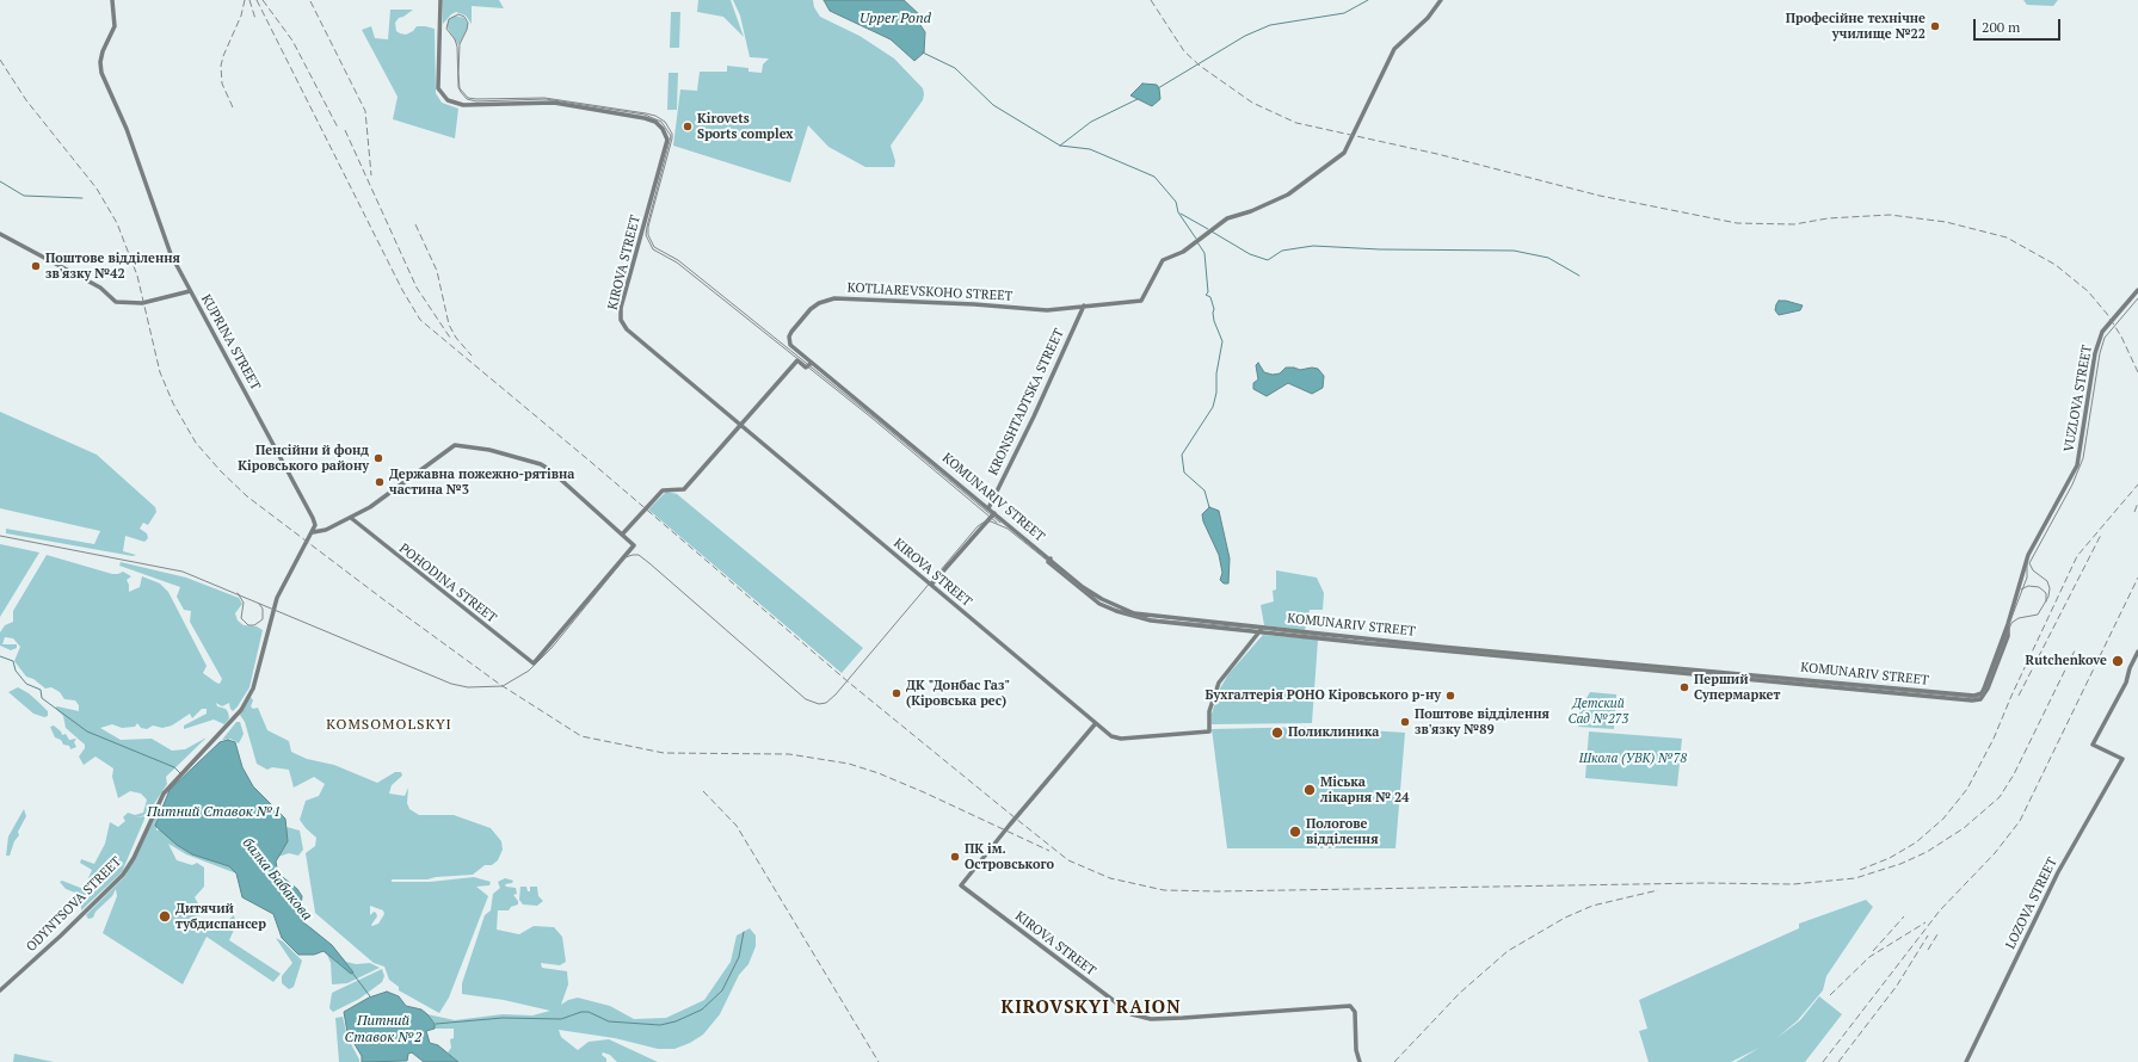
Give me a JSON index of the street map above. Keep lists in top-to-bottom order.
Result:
{
  "streets": {
    "street": [
      "KIROVA STREET",
      "KOTLIAREVSKOHO STREET",
      "KUPRINA STREET",
      "VUZLOVA STREET",
      "KRONSHTADTSKA STREET",
      "KOMUNARIV STREET",
      "POHODINA STREET",
      "LOZOVA STREET",
      "ODYNTSOVA STREET"
    ]
  },
  "crossings": [
    ["KOTLIAREVSKOHO STREET", "KRONSHTADTSKA STREET"],
    ["KOTLIAREVSKOHO STREET", "KOMUNARIV STREET"],
    ["KUPRINA STREET", "ODYNTSOVA STREET"],
    ["VUZLOVA STREET", "KOMUNARIV STREET"],
    ["KRONSHTADTSKA STREET", "KOMUNARIV STREET"]
  ],
  "districts": ["KOMSOMOLSKYI", "KIROVSKYI RAION"],
  "water": [
    "Upper Pond",
    "Питний Ставок №1",
    "балка Бабакова",
    "Питний Ставок №2"
  ],
  "parks": ["Детский Сад №273", "Школа (УВК) №78"],
  "places": [
    "Професійне технічне училище №22",
    "Kirovets Sports complex",
    "Поштове відділення зв'язку №42",
    "Пенсійни й фонд Кіровського району",
    "Державна пожежно-рятівна частина №3",
    "Rutchenkove",
    "Перший Супермаркет",
    "ДК \"Донбас Газ\" (Кіровська рес)",
    "Бухгалтерія РОНО Кіровського р-ну",
    "Поштове відділення зв'язку №89",
    "Поликлиника",
    "Міська лікарня № 24",
    "Пологове відділення",
    "ПК ім. Островського",
    "Дитячий тубдиспансер"
  ],
  "scale_bar": "200 m"
}
